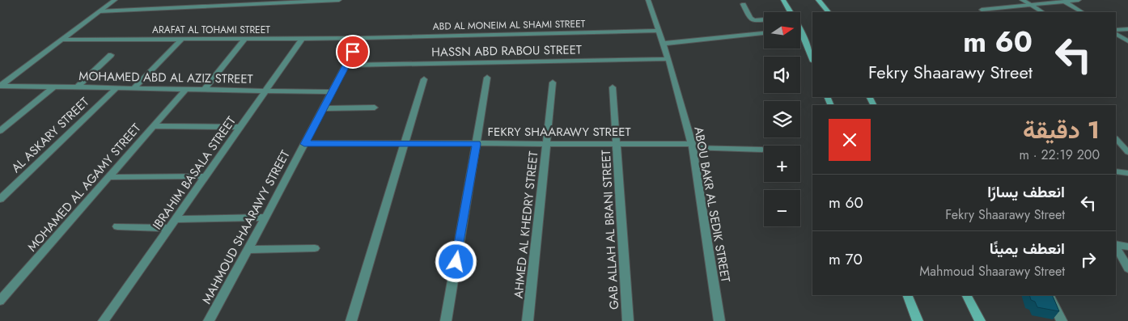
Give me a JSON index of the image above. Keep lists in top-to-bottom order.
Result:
{
  "streets": {
    "street": [
      "ABD AL MONEIM AL SHAMI STREET",
      "ARAFAT AL TOHAMI STREET",
      "HASSN ABD RABOU STREET",
      "MOHAMED ABD AL AZIZ STREET",
      "FEKRY SHAARAWY STREET",
      "AL ASKARY STREET",
      "IBRAHIM BASALA STREET",
      "MOHAMED AL AGAMY STREET",
      "ABOU BAKR AL SEDIK STREET",
      "AHMED AL KHEDRY STREET",
      "MAHMOUD SHAARAWY STREET",
      "GAB ALLAH AL BRANI STREET"
    ]
  },
  "crossings": [
    ["ABD AL MONEIM AL SHAMI STREET", "ARAFAT AL TOHAMI STREET"],
    ["ABD AL MONEIM AL SHAMI STREET", "ABOU BAKR AL SEDIK STREET"],
    ["ABD AL MONEIM AL SHAMI STREET", "MAHMOUD SHAARAWY STREET"],
    ["ARAFAT AL TOHAMI STREET", "IBRAHIM BASALA STREET"],
    ["ARAFAT AL TOHAMI STREET", "MAHMOUD SHAARAWY STREET"],
    ["HASSN ABD RABOU STREET", "ABOU BAKR AL SEDIK STREET"],
    ["HASSN ABD RABOU STREET", "MAHMOUD SHAARAWY STREET"],
    ["MOHAMED ABD AL AZIZ STREET", "AL ASKARY STREET"],
    ["MOHAMED ABD AL AZIZ STREET", "IBRAHIM BASALA STREET"],
    ["MOHAMED ABD AL AZIZ STREET", "MOHAMED AL AGAMY STREET"],
    ["MOHAMED ABD AL AZIZ STREET", "MAHMOUD SHAARAWY STREET"],
    ["FEKRY SHAARAWY STREET", "ABOU BAKR AL SEDIK STREET"],
    ["FEKRY SHAARAWY STREET", "AHMED AL KHEDRY STREET"],
    ["FEKRY SHAARAWY STREET", "MAHMOUD SHAARAWY STREET"],
    ["FEKRY SHAARAWY STREET", "GAB ALLAH AL BRANI STREET"]
  ],
  "north": "right",
  "page": {
    "map_buttons": ["+", "−"],
    "turn": ["60 m", "Fekry Shaarawy Street"],
    "heading": ["1 دقيقة", "200 m · 22:19"],
    "list": [
      {
        "name": "انعطف يسارًا",
        "note": "Fekry Shaarawy Street",
        "value": "60 m"
      },
      {
        "name": "انعطف يمينًا",
        "note": "Mahmoud Shaarawy Street",
        "value": "70 m"
      }
    ]
  }
}
